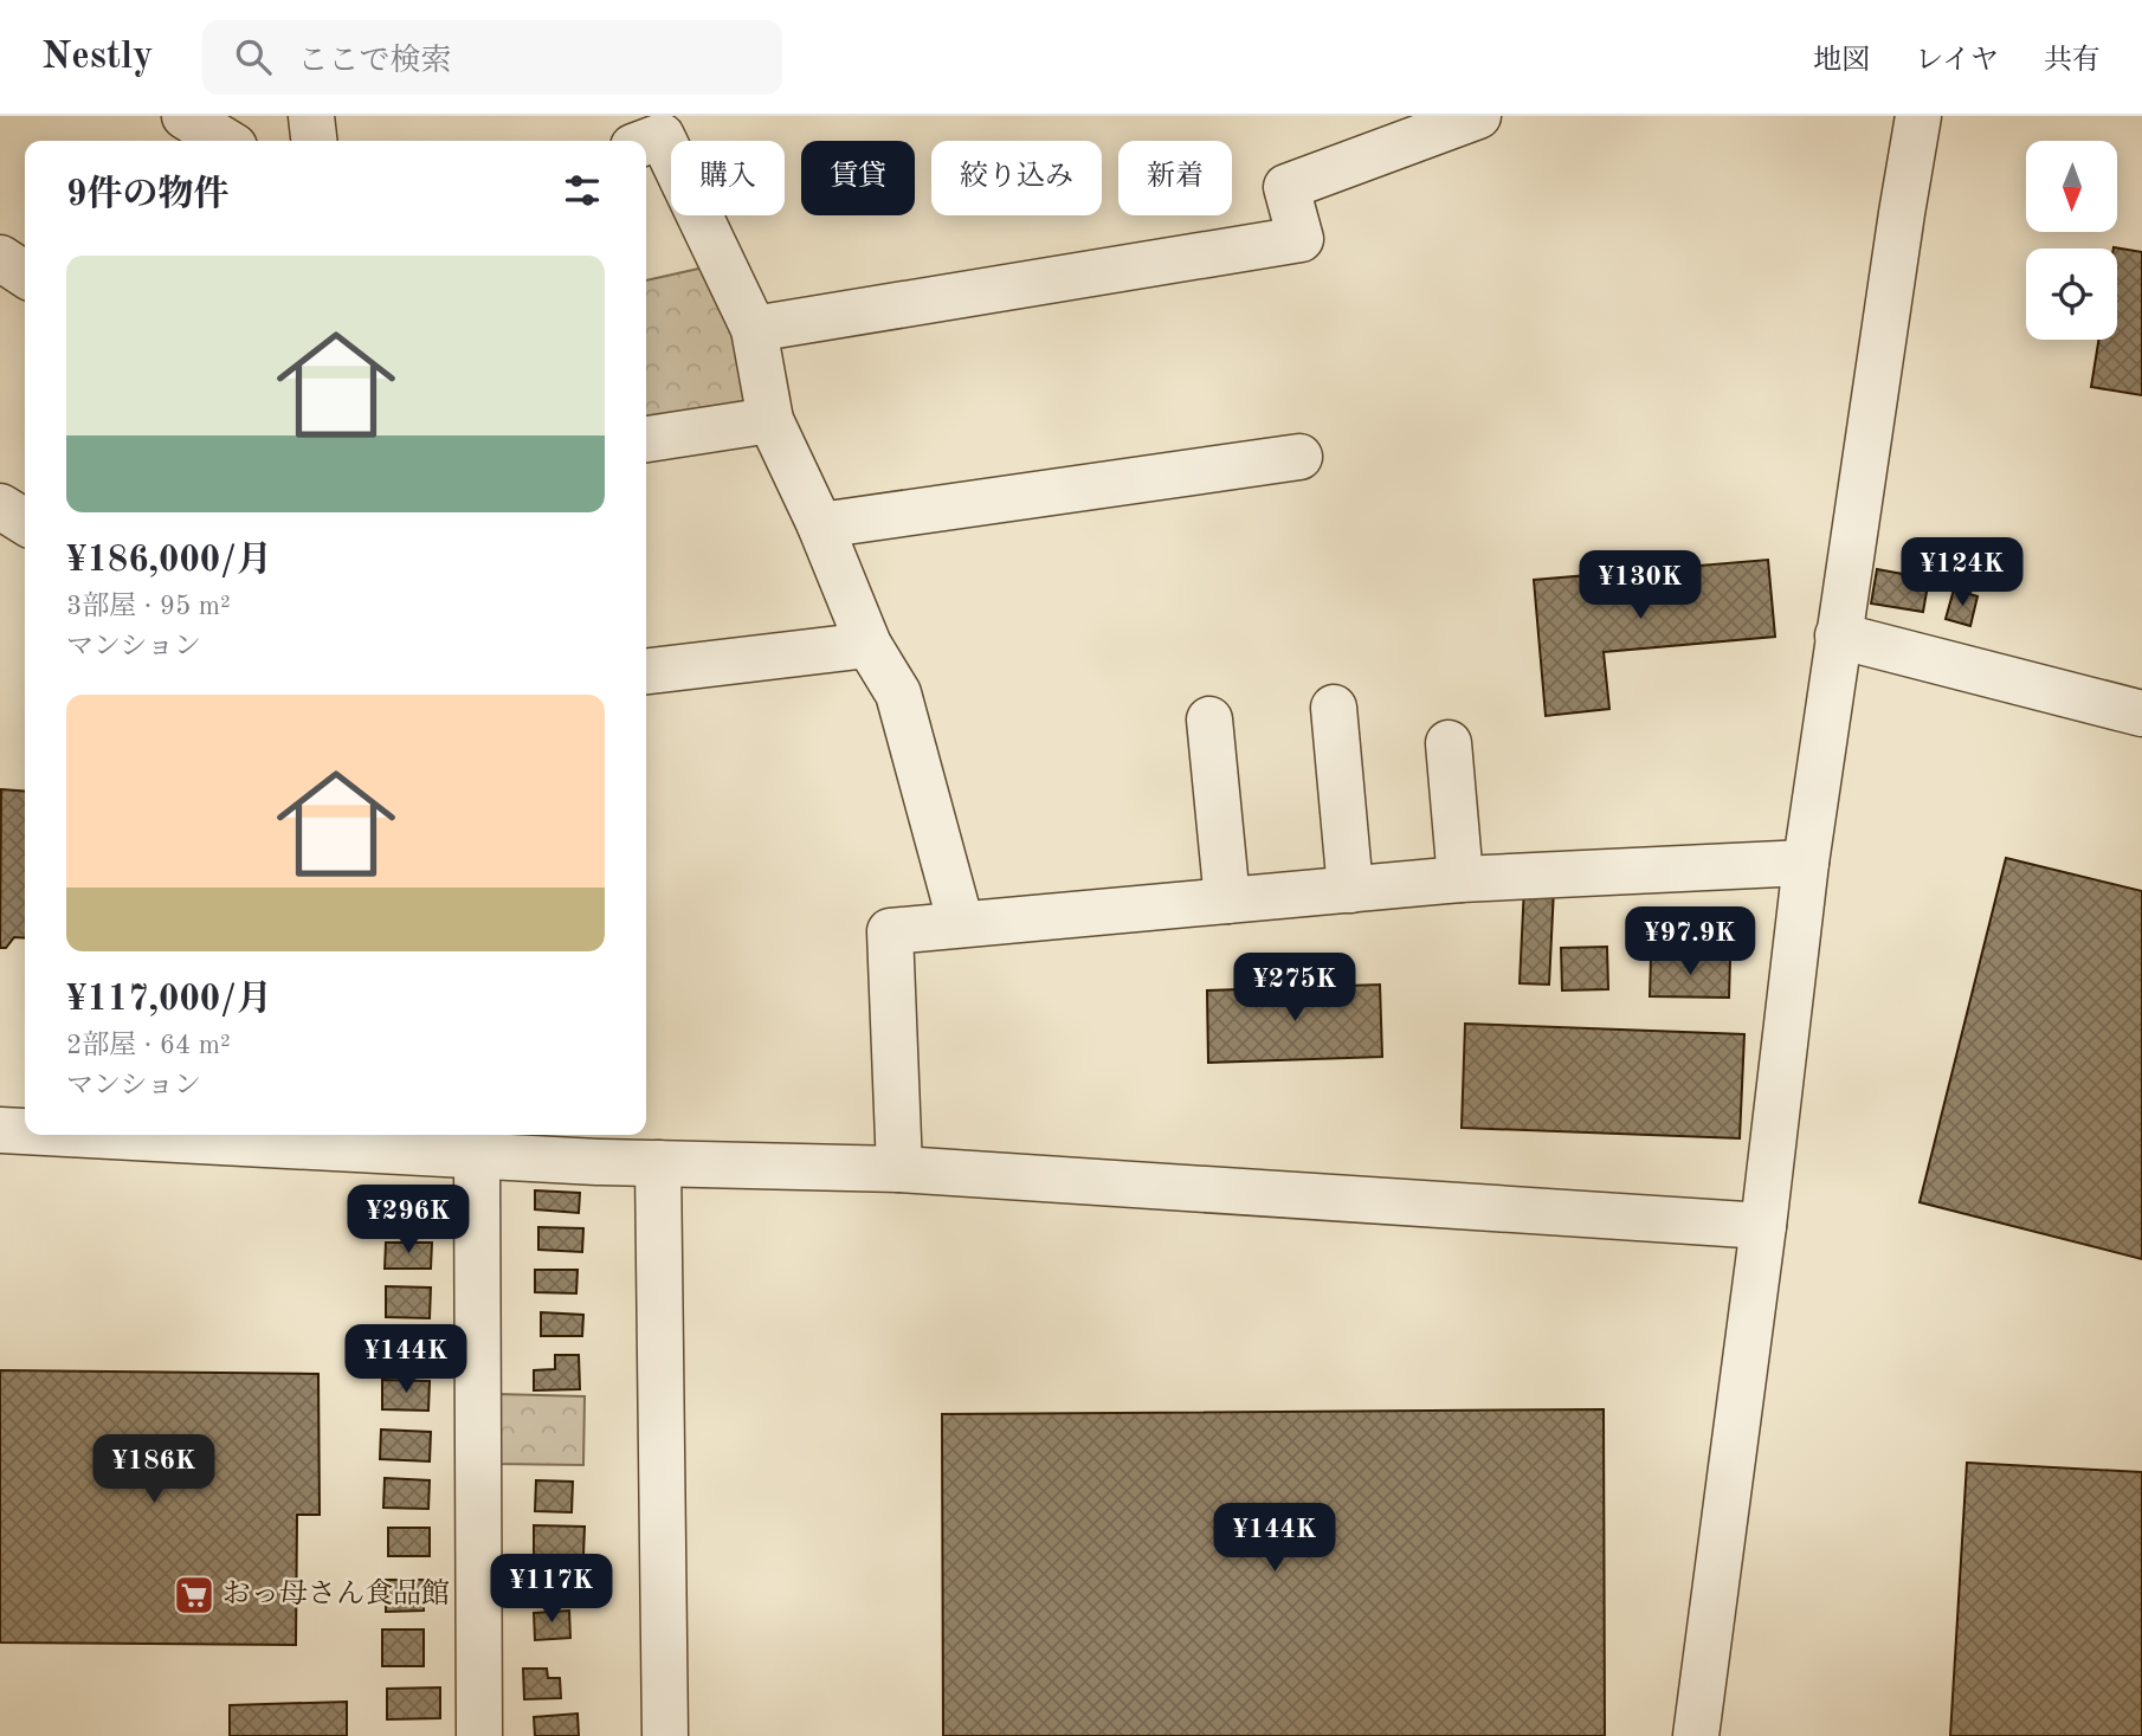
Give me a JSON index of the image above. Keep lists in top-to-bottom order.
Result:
{
  "places": {
    "supermarket": ["おっ母さん食品館"]
  },
  "north": "bottom",
  "page": {
    "header": "Nestly",
    "search": "ここで検索",
    "nav": ["地図", "レイヤ", "共有"],
    "chip": [
      "購入",
      "賃貸",
      "絞り込み",
      "新着"
    ],
    "heading": "9件の物件",
    "list": [
      {
        "name": "¥186,000/月",
        "note": "3部屋 · 95 m² · マンション"
      },
      {
        "name": "¥117,000/月",
        "note": "2部屋 · 64 m² · マンション"
      }
    ],
    "price": [
      "¥124K",
      "¥130K",
      "¥97.9K",
      "¥275K",
      "¥296K",
      "¥144K",
      "¥186K",
      "¥144K",
      "¥117K"
    ]
  }
}
